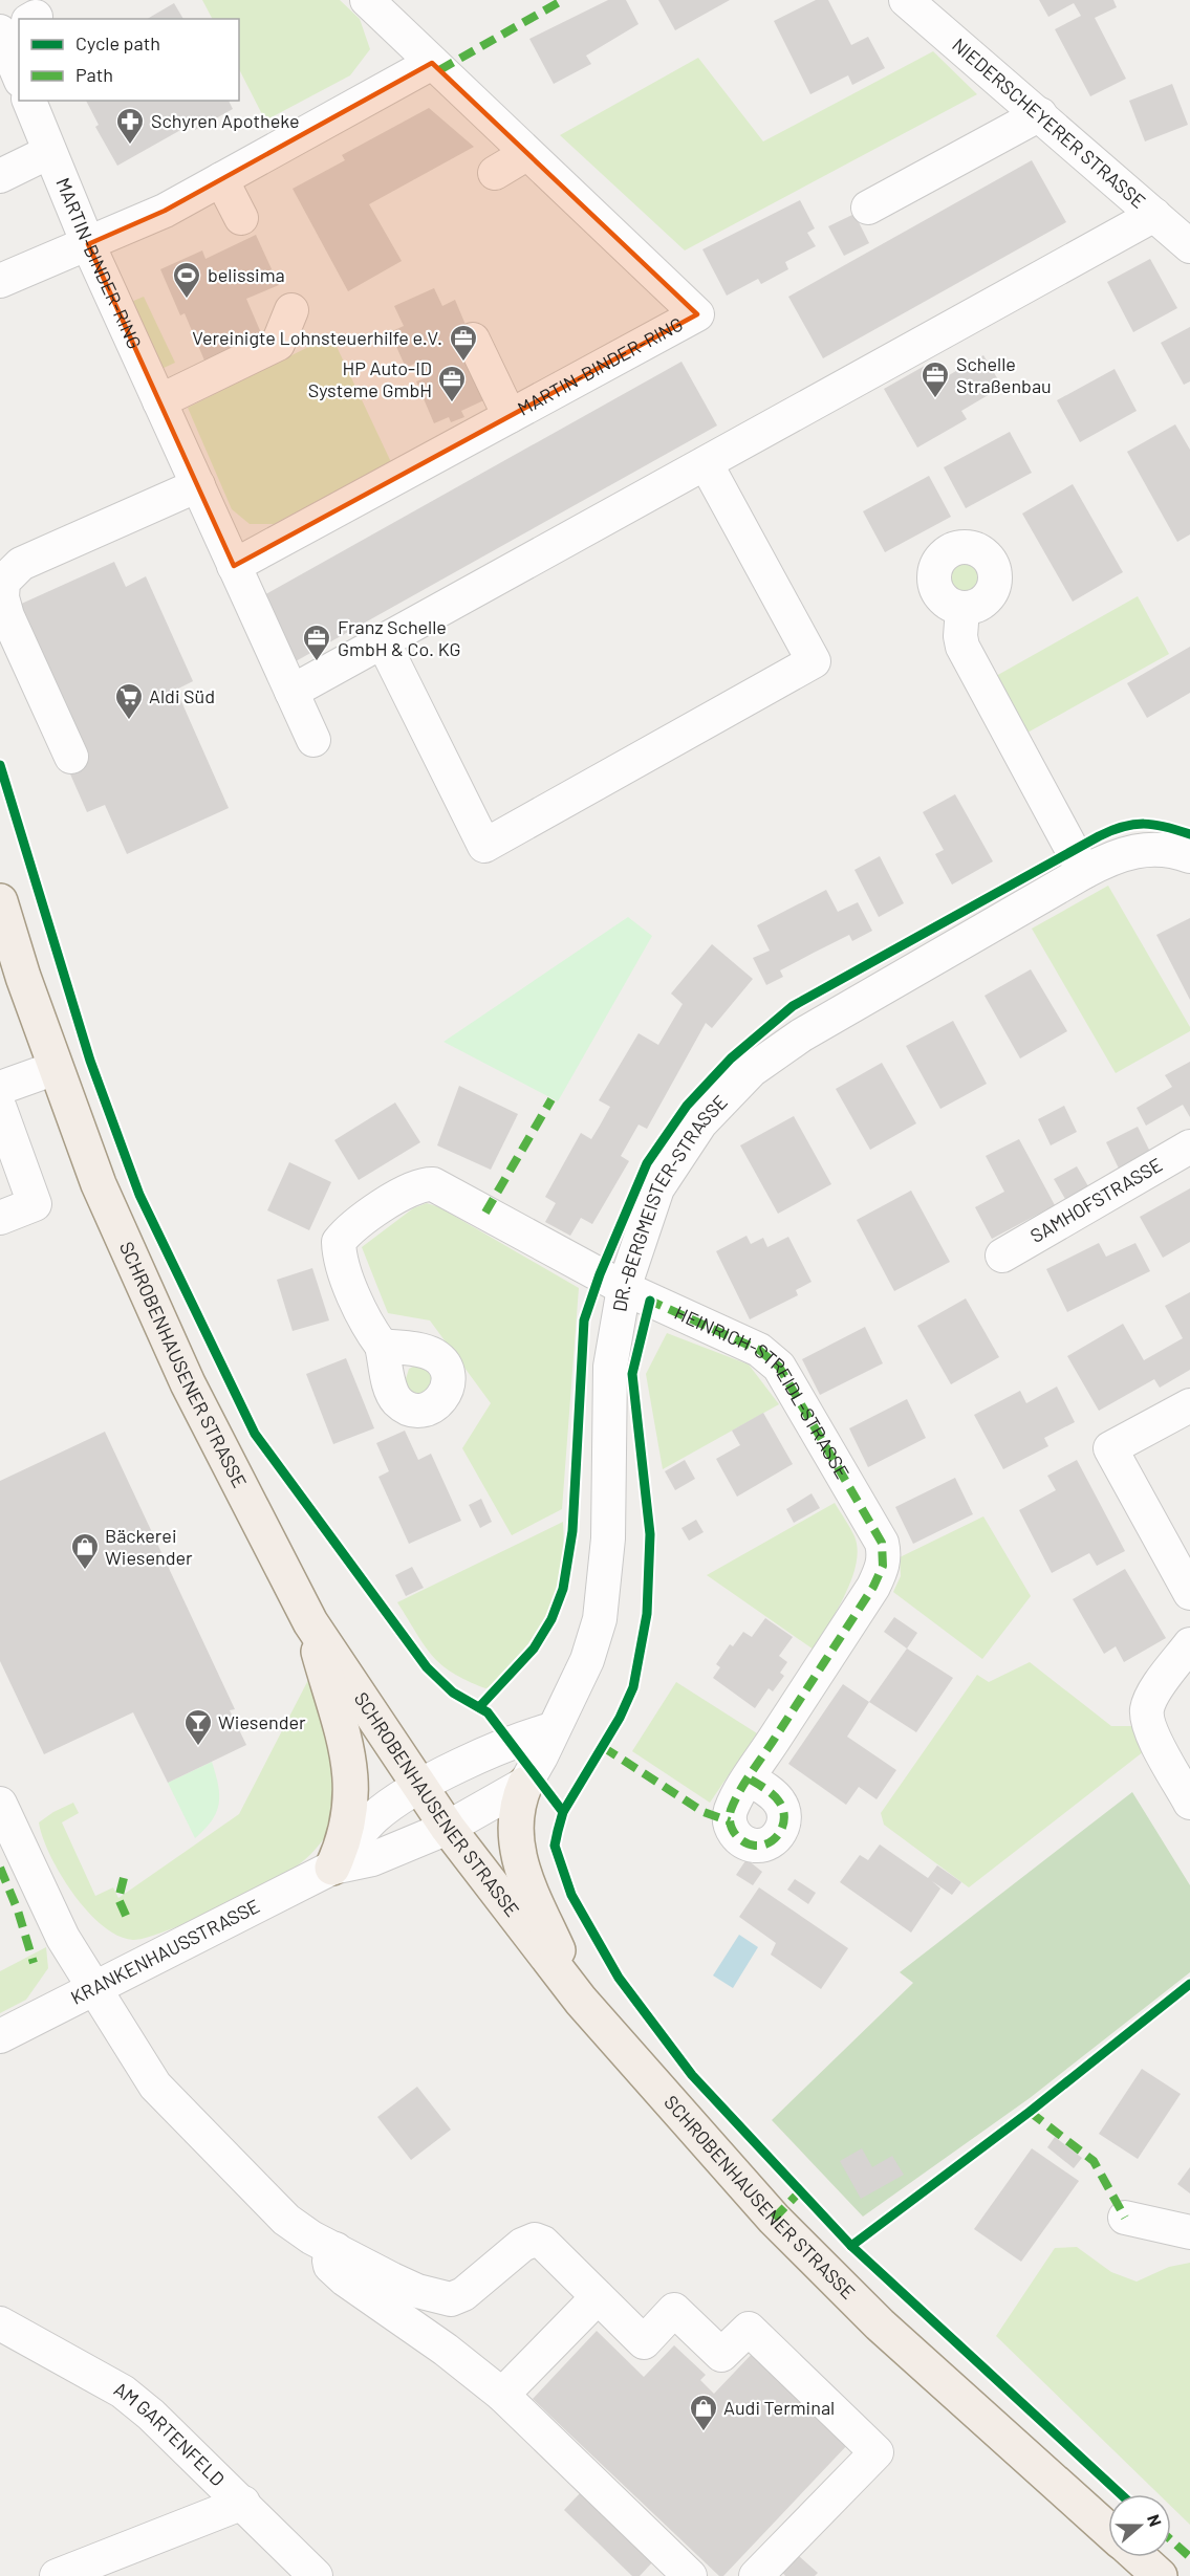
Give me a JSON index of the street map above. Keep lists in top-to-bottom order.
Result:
{
  "streets": {
    "main road": ["SCHROBENHAUSENER STRASSE"],
    "street": [
      "NIEDERSCHEYERER STRASSE",
      "MARTIN-BINDER-RING",
      "SAMHOFSTRASSE",
      "DR.-BERGMEISTER-STRASSE",
      "HEINRICH-STREIDL-STRASSE",
      "KRANKENHAUSSTRASSE",
      "AM GARTENFELD"
    ]
  },
  "crossings": [
    ["DR.-BERGMEISTER-STRASSE", "HEINRICH-STREIDL-STRASSE"],
    ["SCHROBENHAUSENER STRASSE", "KRANKENHAUSSTRASSE"]
  ],
  "places": {
    "pharmacy": ["Schyren Apotheke"],
    "sports": ["belissima"],
    "office": [
      "Vereinigte Lohnsteuerhilfe e.V.",
      "Schelle Straßenbau",
      "HP Auto-ID Systeme GmbH",
      "Franz Schelle GmbH & Co. KG"
    ],
    "supermarket": ["Aldi Süd"],
    "shop": ["Bäckerei Wiesender", "Audi Terminal"],
    "bar": ["Wiesender"]
  },
  "legend": ["Cycle path", "Path"],
  "north": "right"
}
